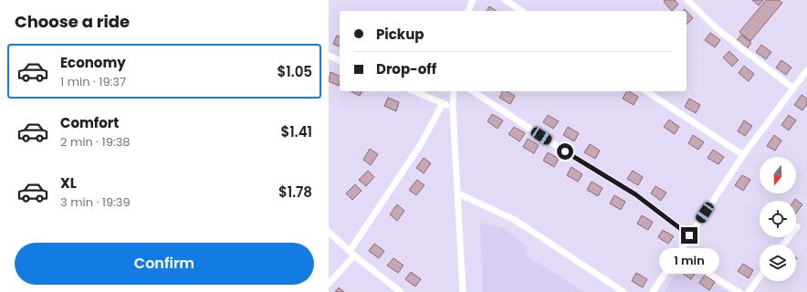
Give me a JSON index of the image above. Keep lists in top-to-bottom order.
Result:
{
  "north": "bottom",
  "page": {
    "heading": "Choose a ride",
    "banner": ["Pickup", "Drop-off"],
    "list": [
      {
        "name": "Economy",
        "note": "1 min · 19:37",
        "value": "$1.05"
      },
      {
        "name": "Comfort",
        "note": "2 min · 19:38",
        "value": "$1.41"
      },
      {
        "name": "XL",
        "note": "3 min · 19:39",
        "value": "$1.78"
      }
    ],
    "buttons": "Confirm",
    "bubble": "1 min"
  }
}
